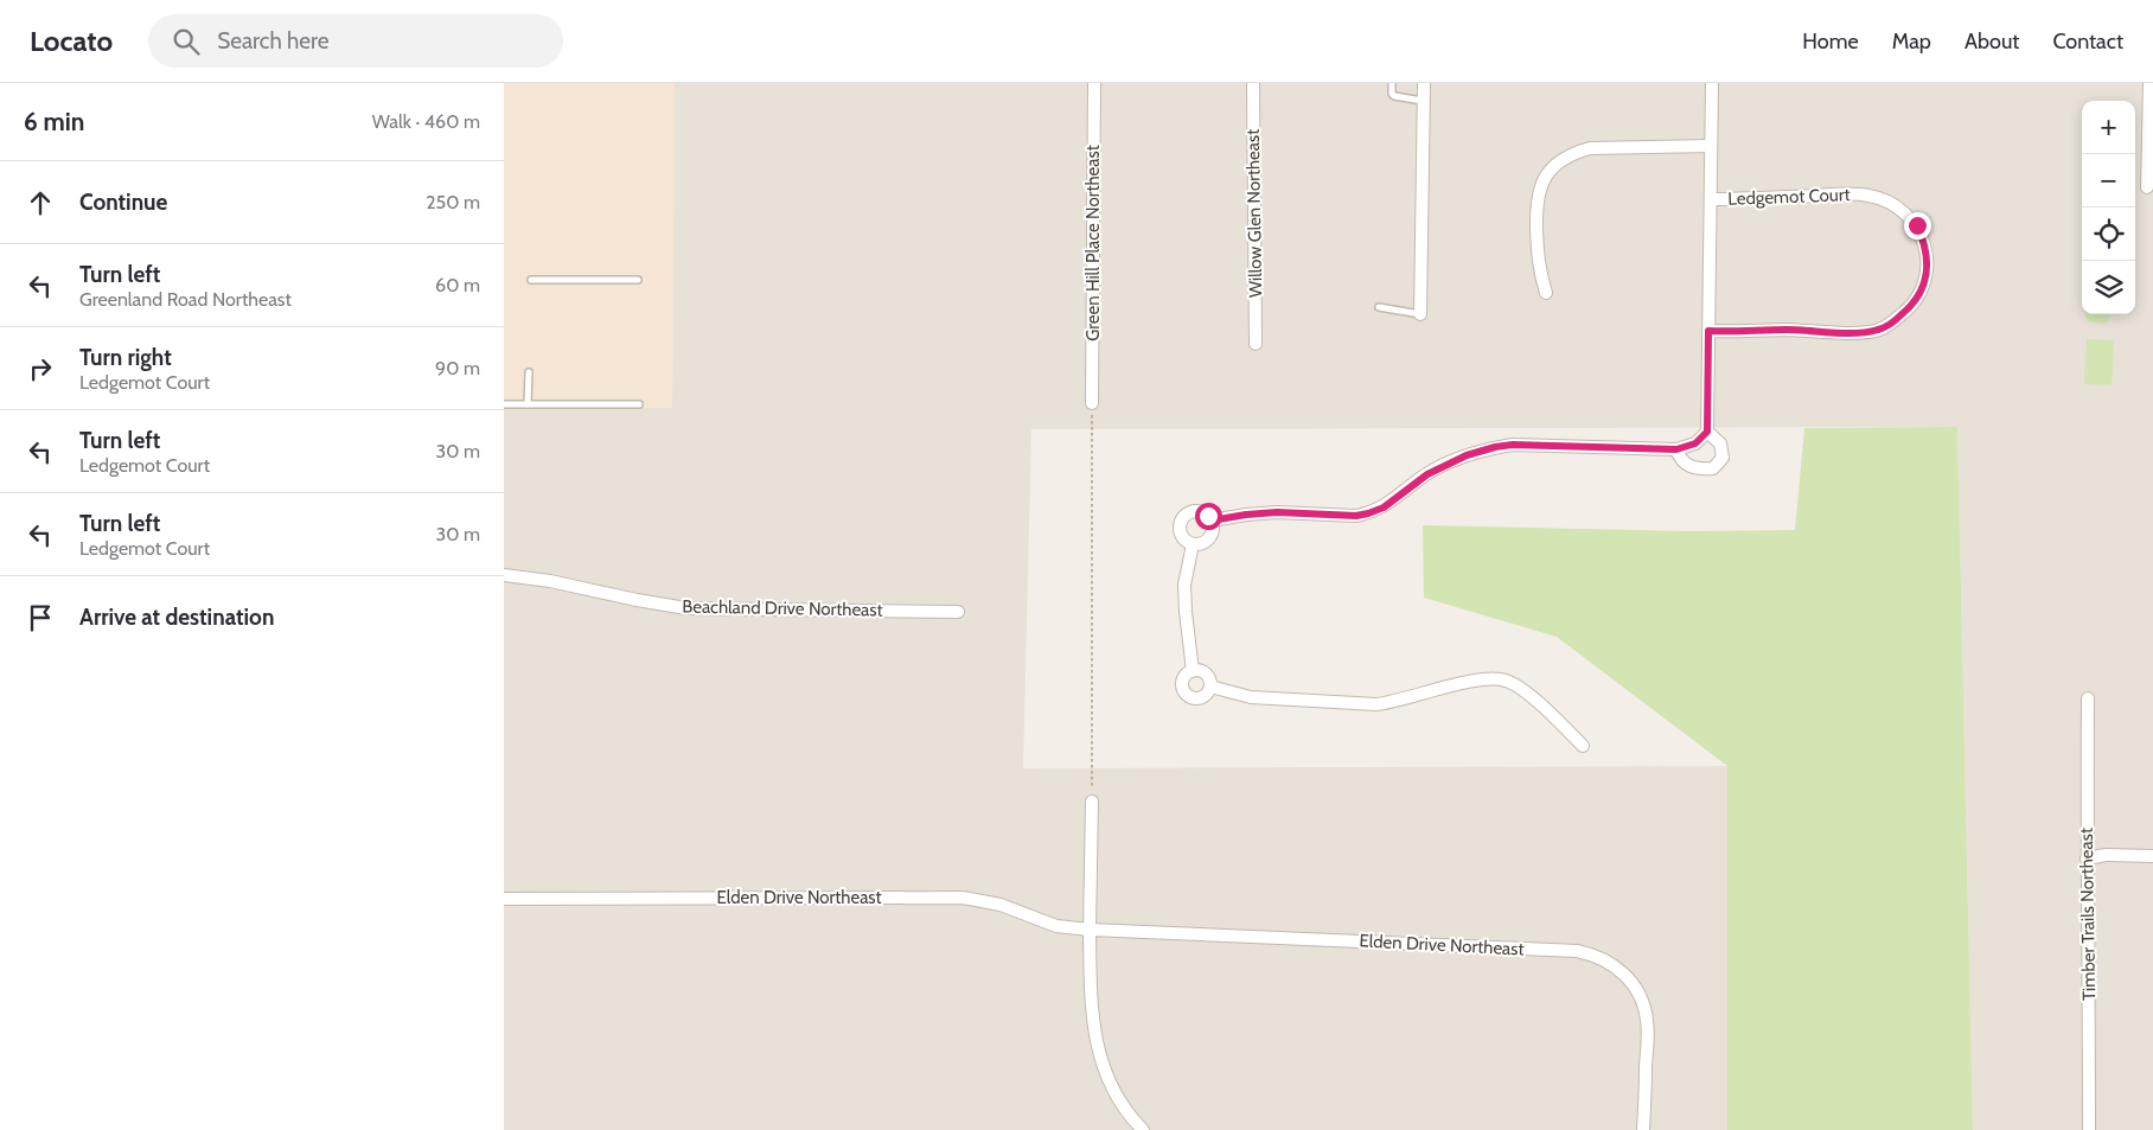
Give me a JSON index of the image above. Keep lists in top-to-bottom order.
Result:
{
  "streets": {
    "street": [
      "Ledgemot Court",
      "Willow Glen Northeast",
      "Green Hill Place Northeast",
      "Beachland Drive Northeast",
      "Elden Drive Northeast",
      "Timber Trails Northeast"
    ]
  },
  "page": {
    "header": "Locato",
    "search": "Search here",
    "nav": [
      "Home",
      "Map",
      "About",
      "Contact"
    ],
    "heading": ["6 min", "Walk · 460 m"],
    "map_buttons": ["+", "−"],
    "list": [
      ["Continue", "250 m"],
      ["Turn left", "Greenland Road Northeast", "60 m"],
      ["Turn right", "Ledgemot Court", "90 m"],
      ["Turn left", "Ledgemot Court", "30 m"],
      ["Turn left", "Ledgemot Court", "30 m"],
      "Arrive at destination"
    ]
  }
}
